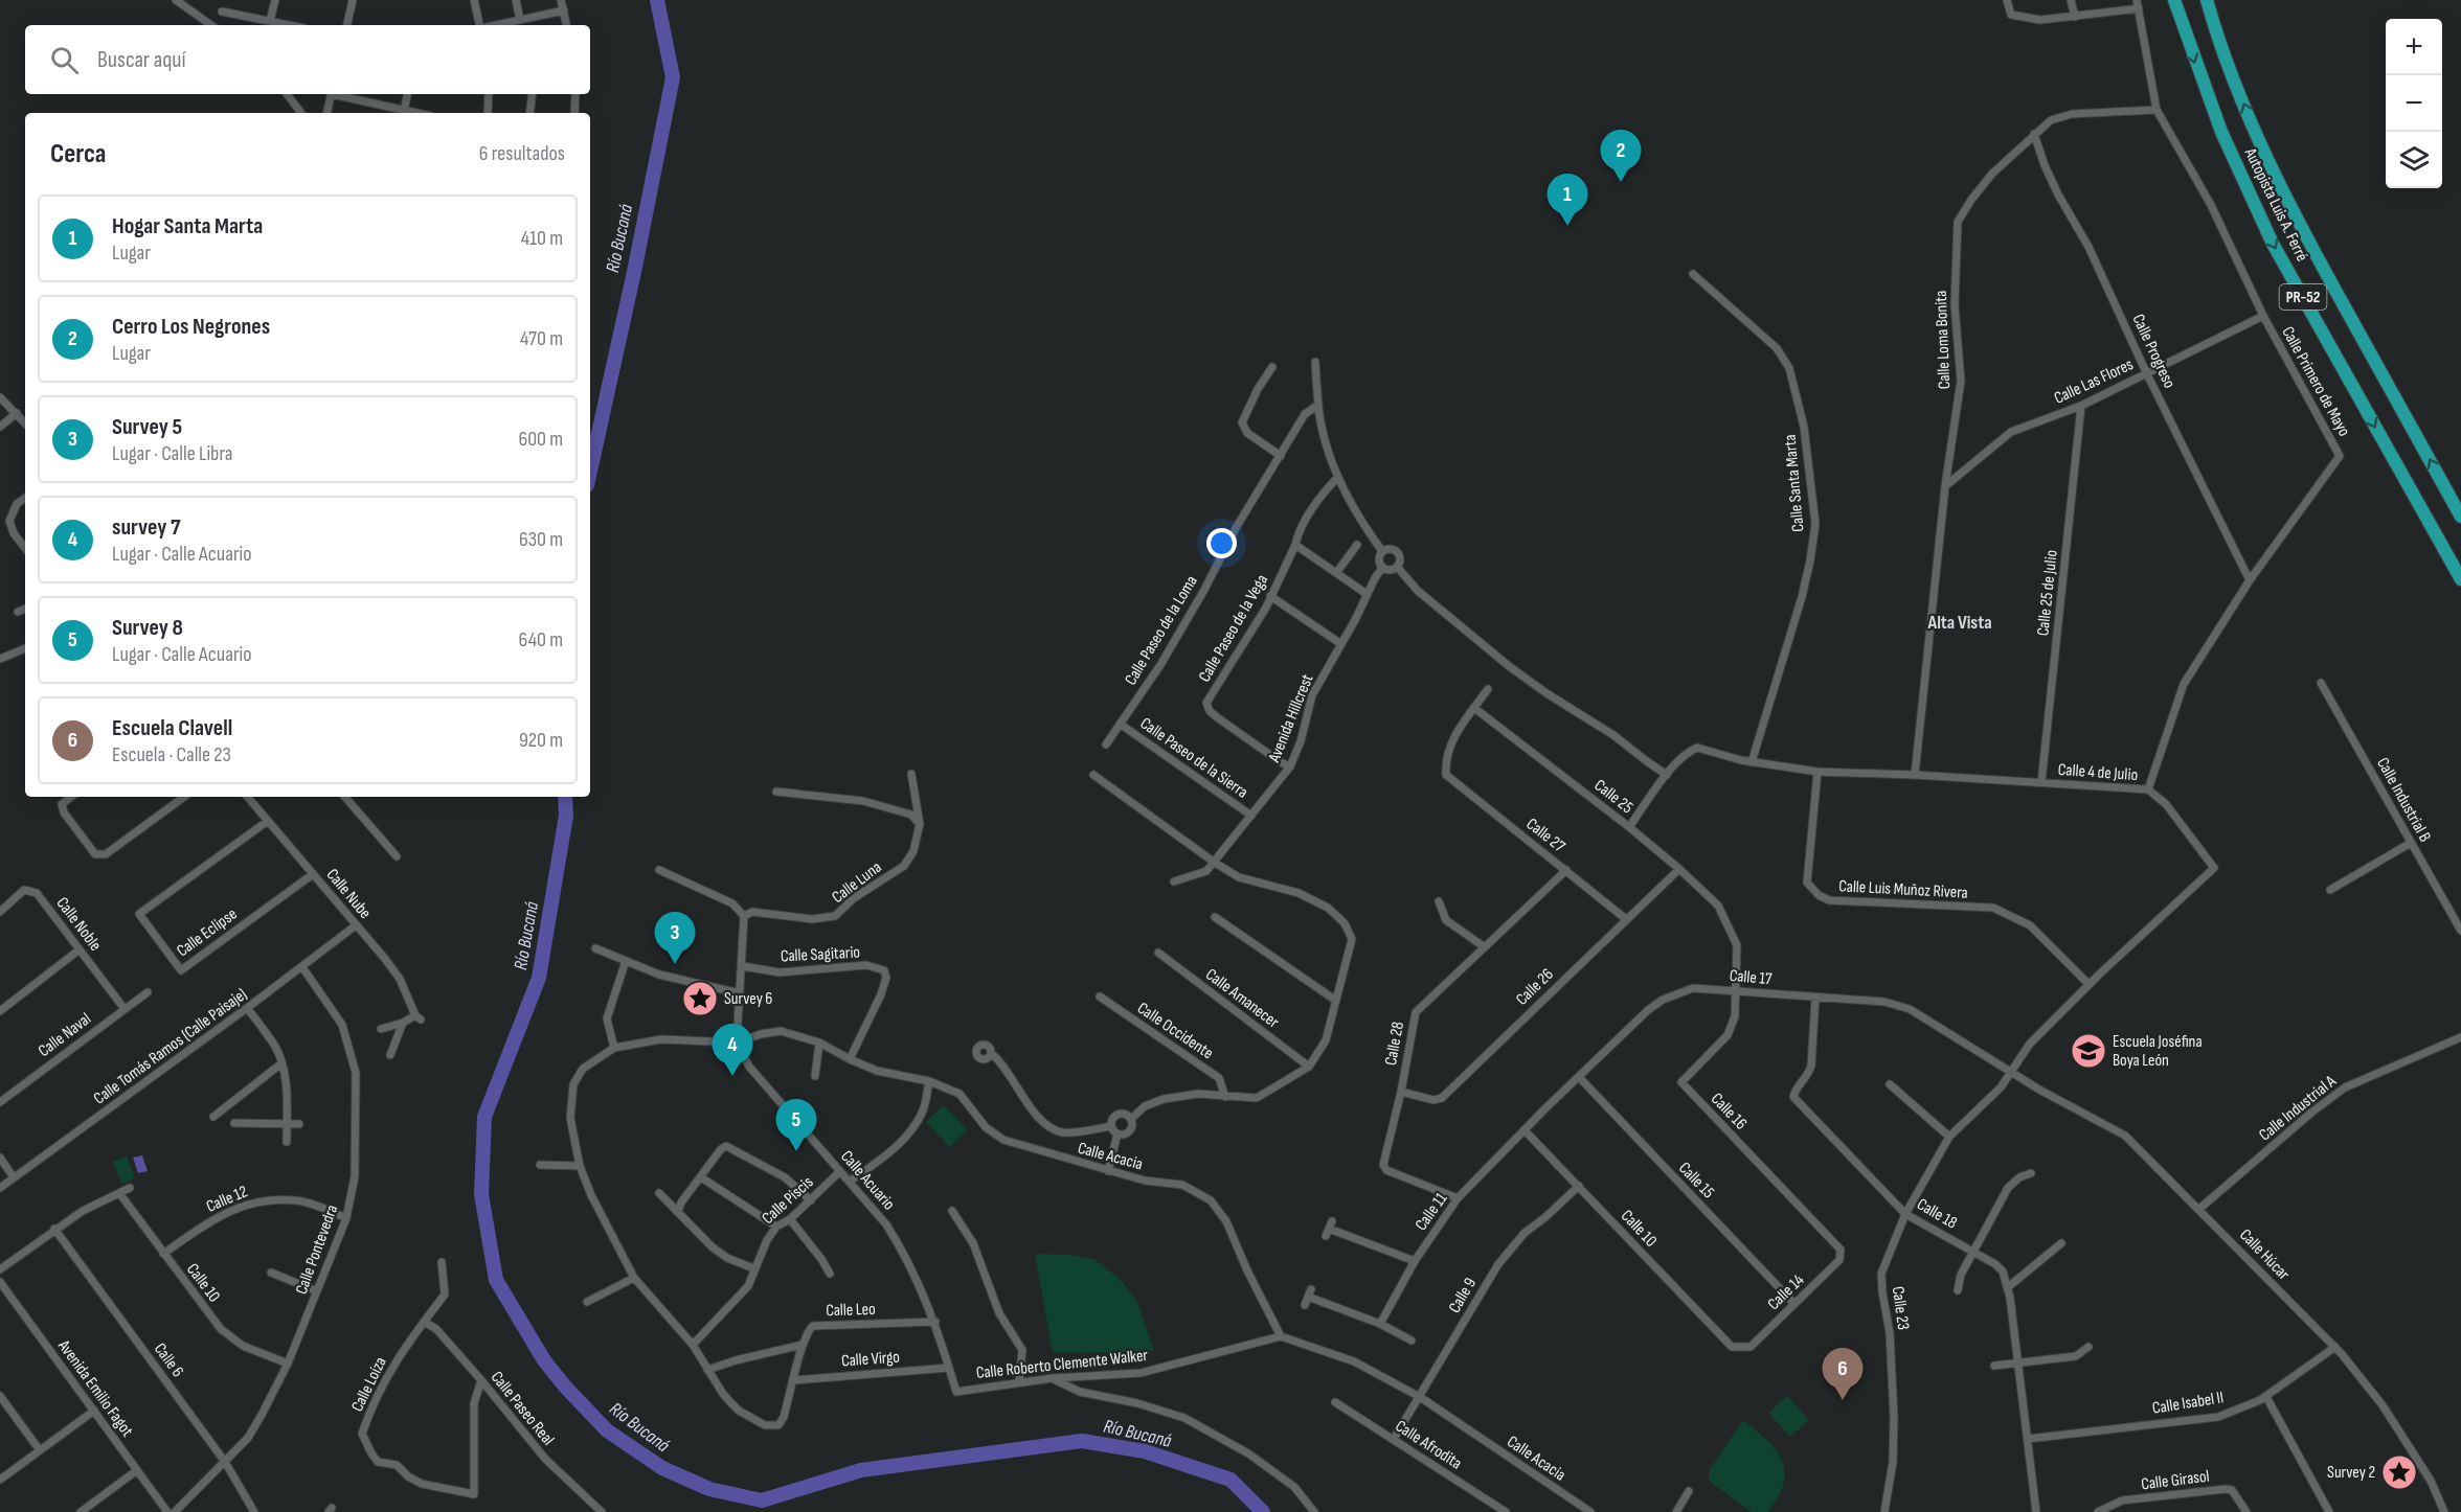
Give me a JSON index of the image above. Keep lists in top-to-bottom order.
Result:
{
  "streets": {
    "highway": ["Autopista Luis A. Ferré", "PR-52"],
    "street": [
      "Calle Loma Bonita",
      "Calle Progreso",
      "Calle Las Flores",
      "Calle Primero de Mayo",
      "Calle Santa Marta",
      "Calle 25 de Julio",
      "Calle Paseo de la Vega",
      "Calle Paseo de la Loma",
      "Avenida Hillcrest",
      "Calle Paseo de la Sierra",
      "Calle 4 de Julio",
      "Calle 25",
      "Calle Industrial B",
      "Calle 27",
      "Calle Luna",
      "Calle Luis Muñoz Rivera",
      "Calle Nube",
      "Calle Noble",
      "Calle Eclipse",
      "Calle Sagitario",
      "Calle 17",
      "Calle 26",
      "Calle Amanecer",
      "Calle Occidente",
      "Calle Naval",
      "Calle 28",
      "Calle Tomás Ramos (Calle Paisaje)",
      "Calle Industrial A",
      "Calle 16",
      "Calle Acacia",
      "Calle Acuario",
      "Calle 15",
      "Calle 12",
      "Calle Piscis",
      "Calle 11",
      "Calle 18",
      "Calle 10",
      "Calle Pontevedra",
      "Calle Húcar",
      "Calle 14",
      "Calle 9",
      "Calle 23",
      "Calle Leo",
      "Calle Virgo",
      "Calle 6",
      "Calle Roberto Clemente Walker",
      "Calle Loíza",
      "Avenida Emilio Fagot",
      "Calle Isabel II",
      "Calle Paseo Real",
      "Calle Afrodita",
      "Calle Girasol"
    ]
  },
  "crossings": [
    ["Calle Loma Bonita", "Calle Progreso"],
    ["Calle Loma Bonita", "Calle Las Flores"],
    ["Calle Loma Bonita", "Calle Primero de Mayo"],
    ["Calle Loma Bonita", "Calle 4 de Julio"],
    ["Calle Progreso", "Calle Las Flores"],
    ["Calle Progreso", "Calle Primero de Mayo"],
    ["Calle Las Flores", "Calle Primero de Mayo"],
    ["Calle Las Flores", "Calle 25 de Julio"],
    ["Calle Primero de Mayo", "Calle 4 de Julio"],
    ["Calle Santa Marta", "Calle 4 de Julio"],
    ["Calle 25 de Julio", "Calle 4 de Julio"],
    ["Calle Paseo de la Vega", "Avenida Hillcrest"],
    ["Calle Paseo de la Loma", "Calle Paseo de la Sierra"],
    ["Avenida Hillcrest", "Calle Paseo de la Sierra"],
    ["Calle 4 de Julio", "Calle Luis Muñoz Rivera"],
    ["Calle 4 de Julio", "Calle 17"],
    ["Calle 4 de Julio", "Calle Húcar"],
    ["Calle 4 de Julio", "Calle 23"],
    ["Calle 25", "Calle 27"],
    ["Calle 25", "Calle 17"],
    ["Calle 25", "Calle 26"],
    ["Calle 25", "Calle 16"],
    ["Calle 27", "Calle 26"],
    ["Calle 27", "Calle 28"],
    ["Calle Nube", "Calle Eclipse"],
    ["Calle Nube", "Calle Tomás Ramos (Calle Paisaje)"],
    ["Calle Noble", "Calle Naval"],
    ["Calle Sagitario", "Calle Acacia"],
    ["Calle 17", "Calle 16"],
    ["Calle 17", "Calle 15"],
    ["Calle 17", "Calle 11"],
    ["Calle 17", "Calle 18"],
    ["Calle 17", "Calle 10"],
    ["Calle 17", "Calle Húcar"],
    ["Calle 17", "Calle 23"],
    ["Calle 26", "Calle 28"],
    ["Calle 28", "Calle 11"],
    ["Calle Tomás Ramos (Calle Paisaje)", "Calle Pontevedra"],
    ["Calle Industrial A", "Calle Húcar"],
    ["Calle 16", "Calle 14"],
    ["Calle Acacia", "Calle Acuario"],
    ["Calle Acacia", "Calle 9"],
    ["Calle Acacia", "Calle Roberto Clemente Walker"],
    ["Calle Acuario", "Calle Piscis"],
    ["Calle Acuario", "Calle Leo"],
    ["Calle Acuario", "Calle Virgo"],
    ["Calle Acuario", "Calle Roberto Clemente Walker"],
    ["Calle 15", "Calle 14"],
    ["Calle 12", "Calle 10"],
    ["Calle 12", "Calle Pontevedra"],
    ["Calle 11", "Calle 10"],
    ["Calle 18", "Calle 23"],
    ["Calle 18", "Calle Isabel II"],
    ["Calle 10", "Calle Pontevedra"],
    ["Calle 10", "Calle 14"],
    ["Calle 10", "Calle 9"],
    ["Calle Pontevedra", "Calle 6"],
    ["Calle Húcar", "Calle 23"],
    ["Calle Húcar", "Calle Isabel II"],
    ["Calle 9", "Calle Afrodita"],
    ["Calle Loíza", "Calle Paseo Real"]
  ],
  "districts": ["Alta Vista"],
  "water": ["Río Bucaná"],
  "places": {
    "place": ["Survey 6", "Survey 2"],
    "school or university": ["Escuela Joséfina Boya León"]
  },
  "page": {
    "map_buttons": ["+", "−"],
    "search": "Buscar aquí",
    "heading": ["Cerca", "6 resultados"],
    "pins": [
      "2",
      "1",
      "3",
      "4",
      "5",
      "6"
    ],
    "list": [
      {
        "mark": "1",
        "name": "Hogar Santa Marta",
        "note": "Lugar",
        "value": "410 m"
      },
      {
        "mark": "2",
        "name": "Cerro Los Negrones",
        "note": "Lugar",
        "value": "470 m"
      },
      {
        "mark": "3",
        "name": "Survey 5",
        "note": "Lugar · Calle Libra",
        "value": "600 m"
      },
      {
        "mark": "4",
        "name": "survey 7",
        "note": "Lugar · Calle Acuario",
        "value": "630 m"
      },
      {
        "mark": "5",
        "name": "Survey 8",
        "note": "Lugar · Calle Acuario",
        "value": "640 m"
      },
      {
        "mark": "6",
        "name": "Escuela Clavell",
        "note": "Escuela · Calle 23",
        "value": "920 m"
      }
    ]
  }
}
